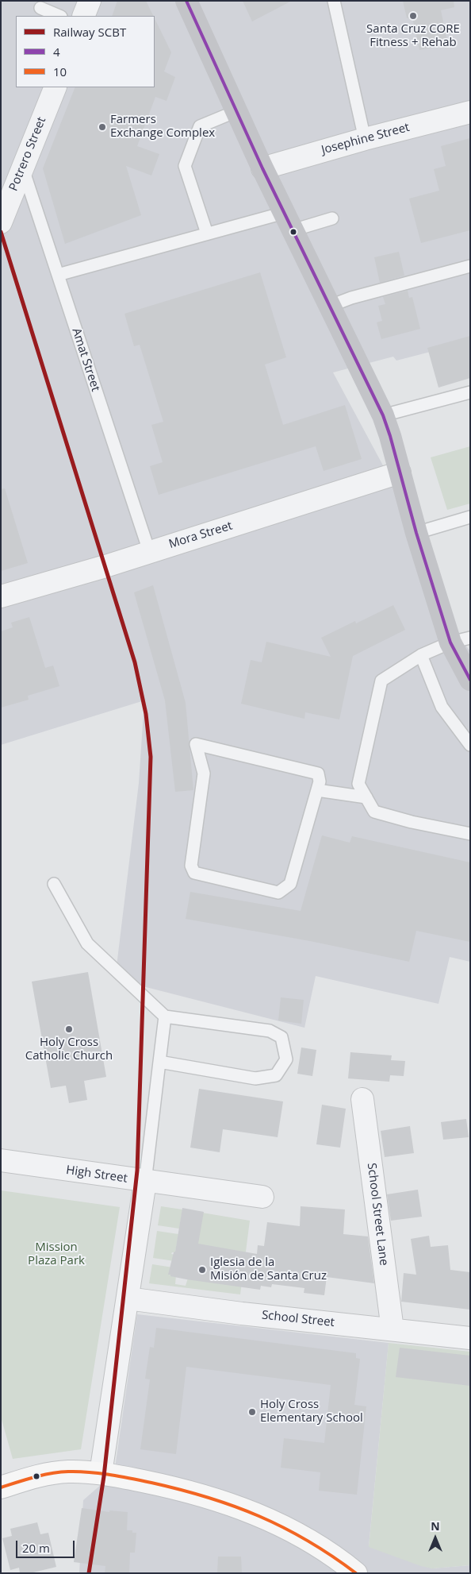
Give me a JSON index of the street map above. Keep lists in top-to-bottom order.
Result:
{
  "streets": {
    "street": [
      "Josephine Street",
      "Potrero Street",
      "Mora Street",
      "High Street",
      "School Street Lane",
      "School Street"
    ],
    "lane": ["Amat Street"]
  },
  "crossings": [
    ["Potrero Street", "Amat Street"],
    ["Amat Street", "Mora Street"],
    ["School Street Lane", "School Street"]
  ],
  "parks": ["Mission Plaza Park"],
  "places": [
    "Santa Cruz CORE Fitness + Rehab",
    "Farmers Exchange Complex",
    "Holy Cross Catholic Church",
    "Iglesia de la Misión de Santa Cruz",
    "Holy Cross Elementary School"
  ],
  "lines": ["transit line 4", "rail line SCBT", "transit line 10"],
  "legend": ["Railway SCBT", "4", "10"],
  "scale_bar": "20 m",
  "north": "top"
}
